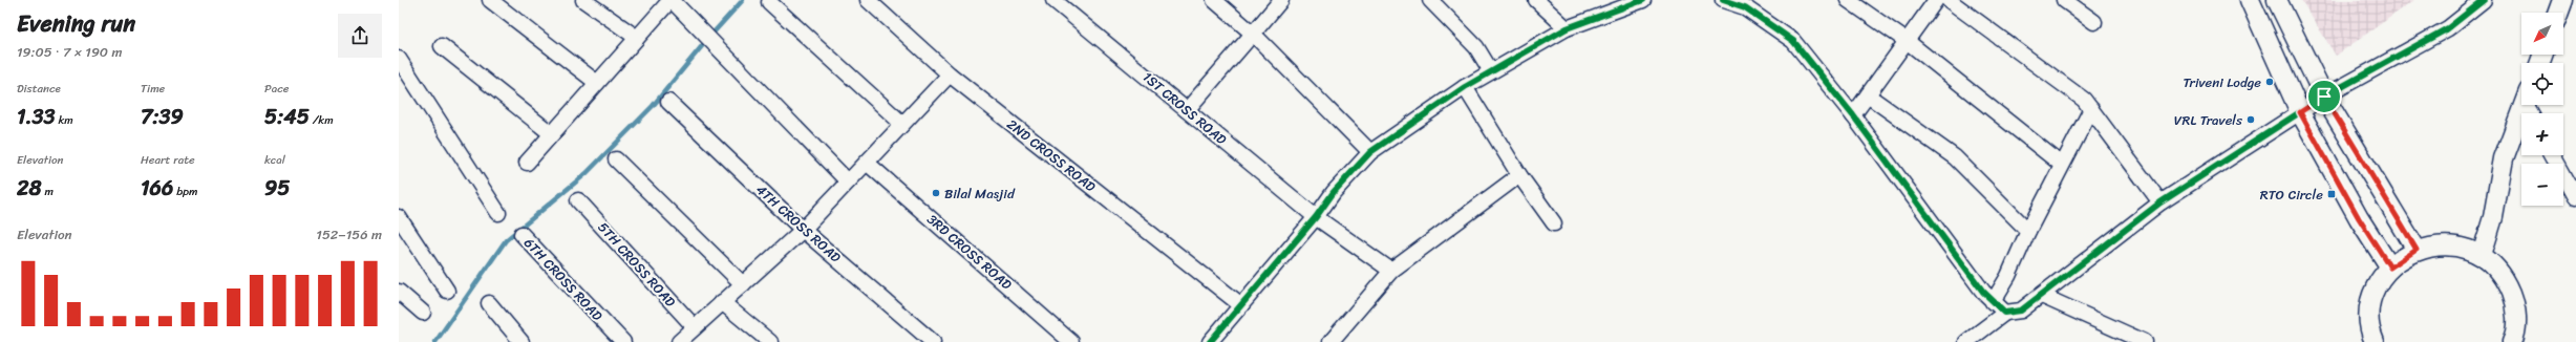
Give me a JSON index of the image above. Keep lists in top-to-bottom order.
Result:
{
  "streets": {
    "street": [
      "1ST CROSS ROAD",
      "2ND CROSS ROAD",
      "4TH CROSS ROAD",
      "3RD CROSS ROAD",
      "5TH CROSS ROAD",
      "6TH CROSS ROAD"
    ]
  },
  "places": {
    "other": ["Triveni Lodge", "VRL Travels", "Bilal Masjid"],
    "transit": ["RTO Circle"]
  },
  "north": "bottom left",
  "page": {
    "heading": ["Evening run", "19:05 · 7 × 190 m"],
    "map_buttons": ["+", "−"],
    "stats": [
      ["Distance", "1.33 km"],
      ["Time", "7:39"],
      ["Pace", "5:45 /km"],
      ["Elevation", "28 m"],
      ["Heart rate", "166 bpm"],
      ["kcal", "95"]
    ],
    "chart": ["Elevation", "152–156 m"]
  }
}
